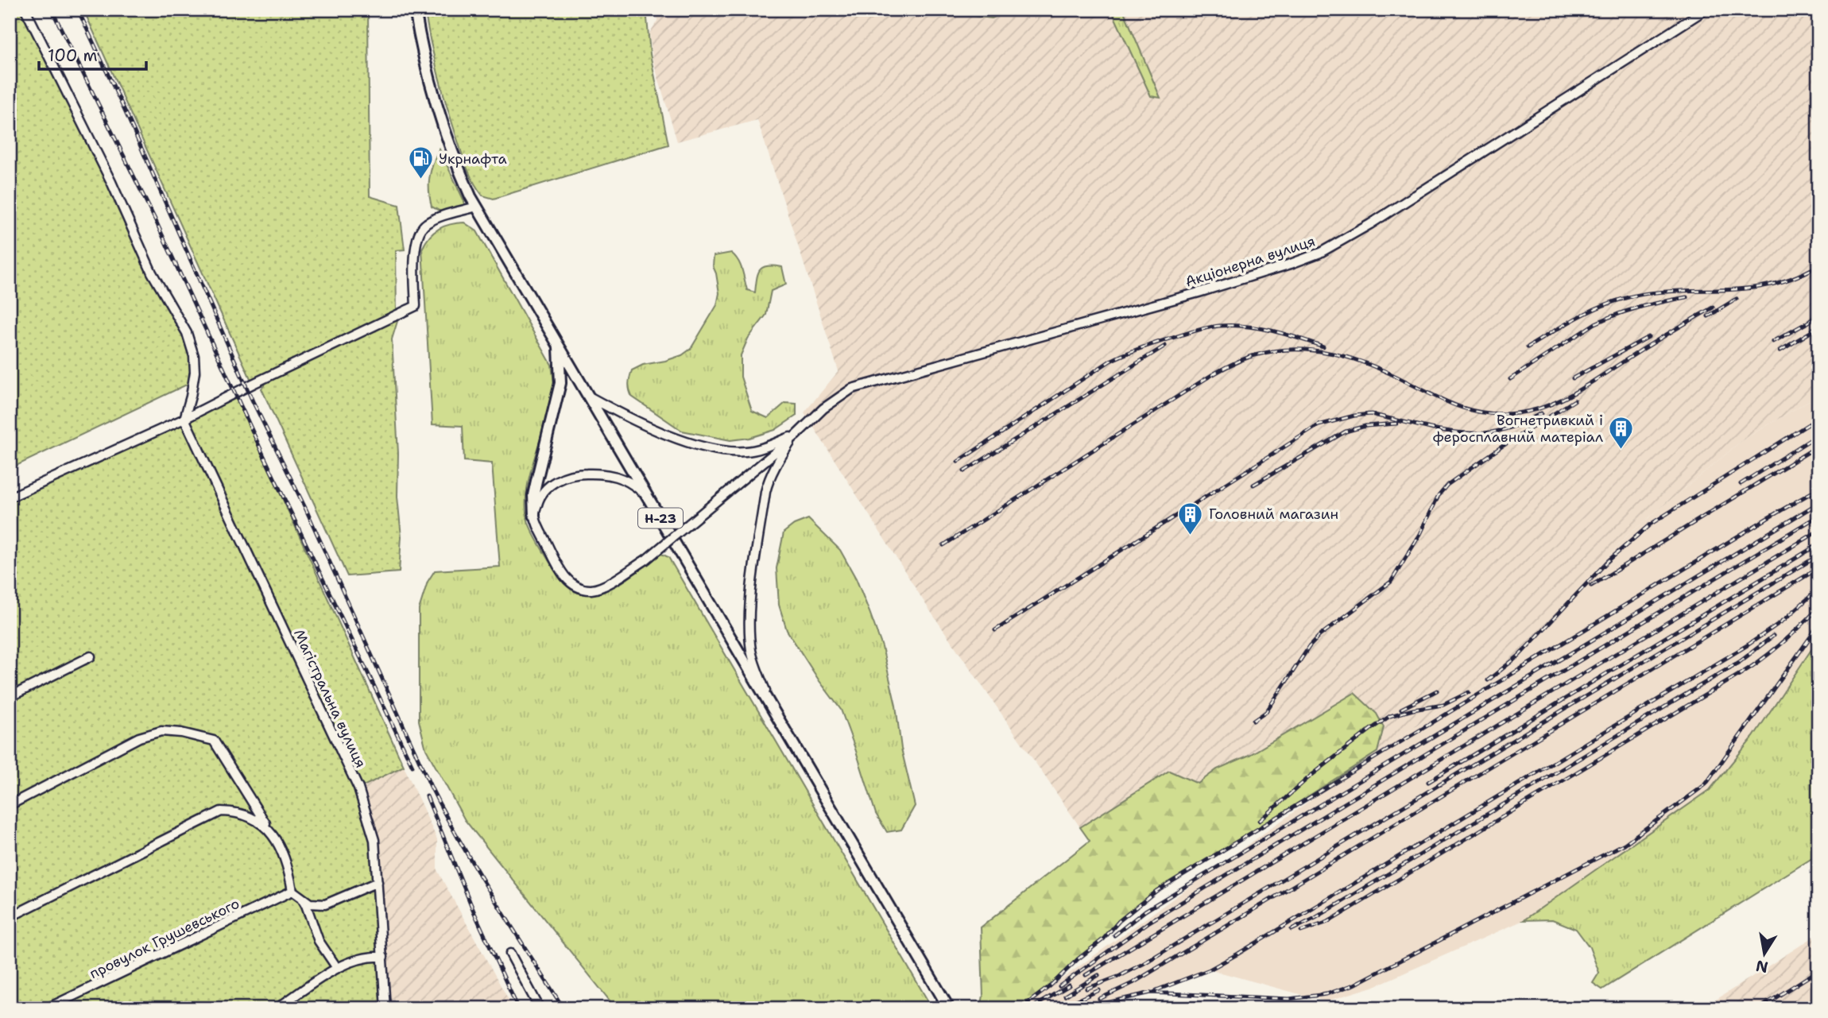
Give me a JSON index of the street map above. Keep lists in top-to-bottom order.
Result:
{
  "streets": {
    "main road": ["Н-23"],
    "street": ["Акціонерна вулиця", "Магістральна вулиця", "провулок Грушевського"]
  },
  "places": {
    "fuel station": ["Укрнафта"],
    "building": ["Вогнетривкий і феросплавний матеріал", "Головний магазин"]
  },
  "scale_bar": "100 m",
  "north": "bottom"
}
